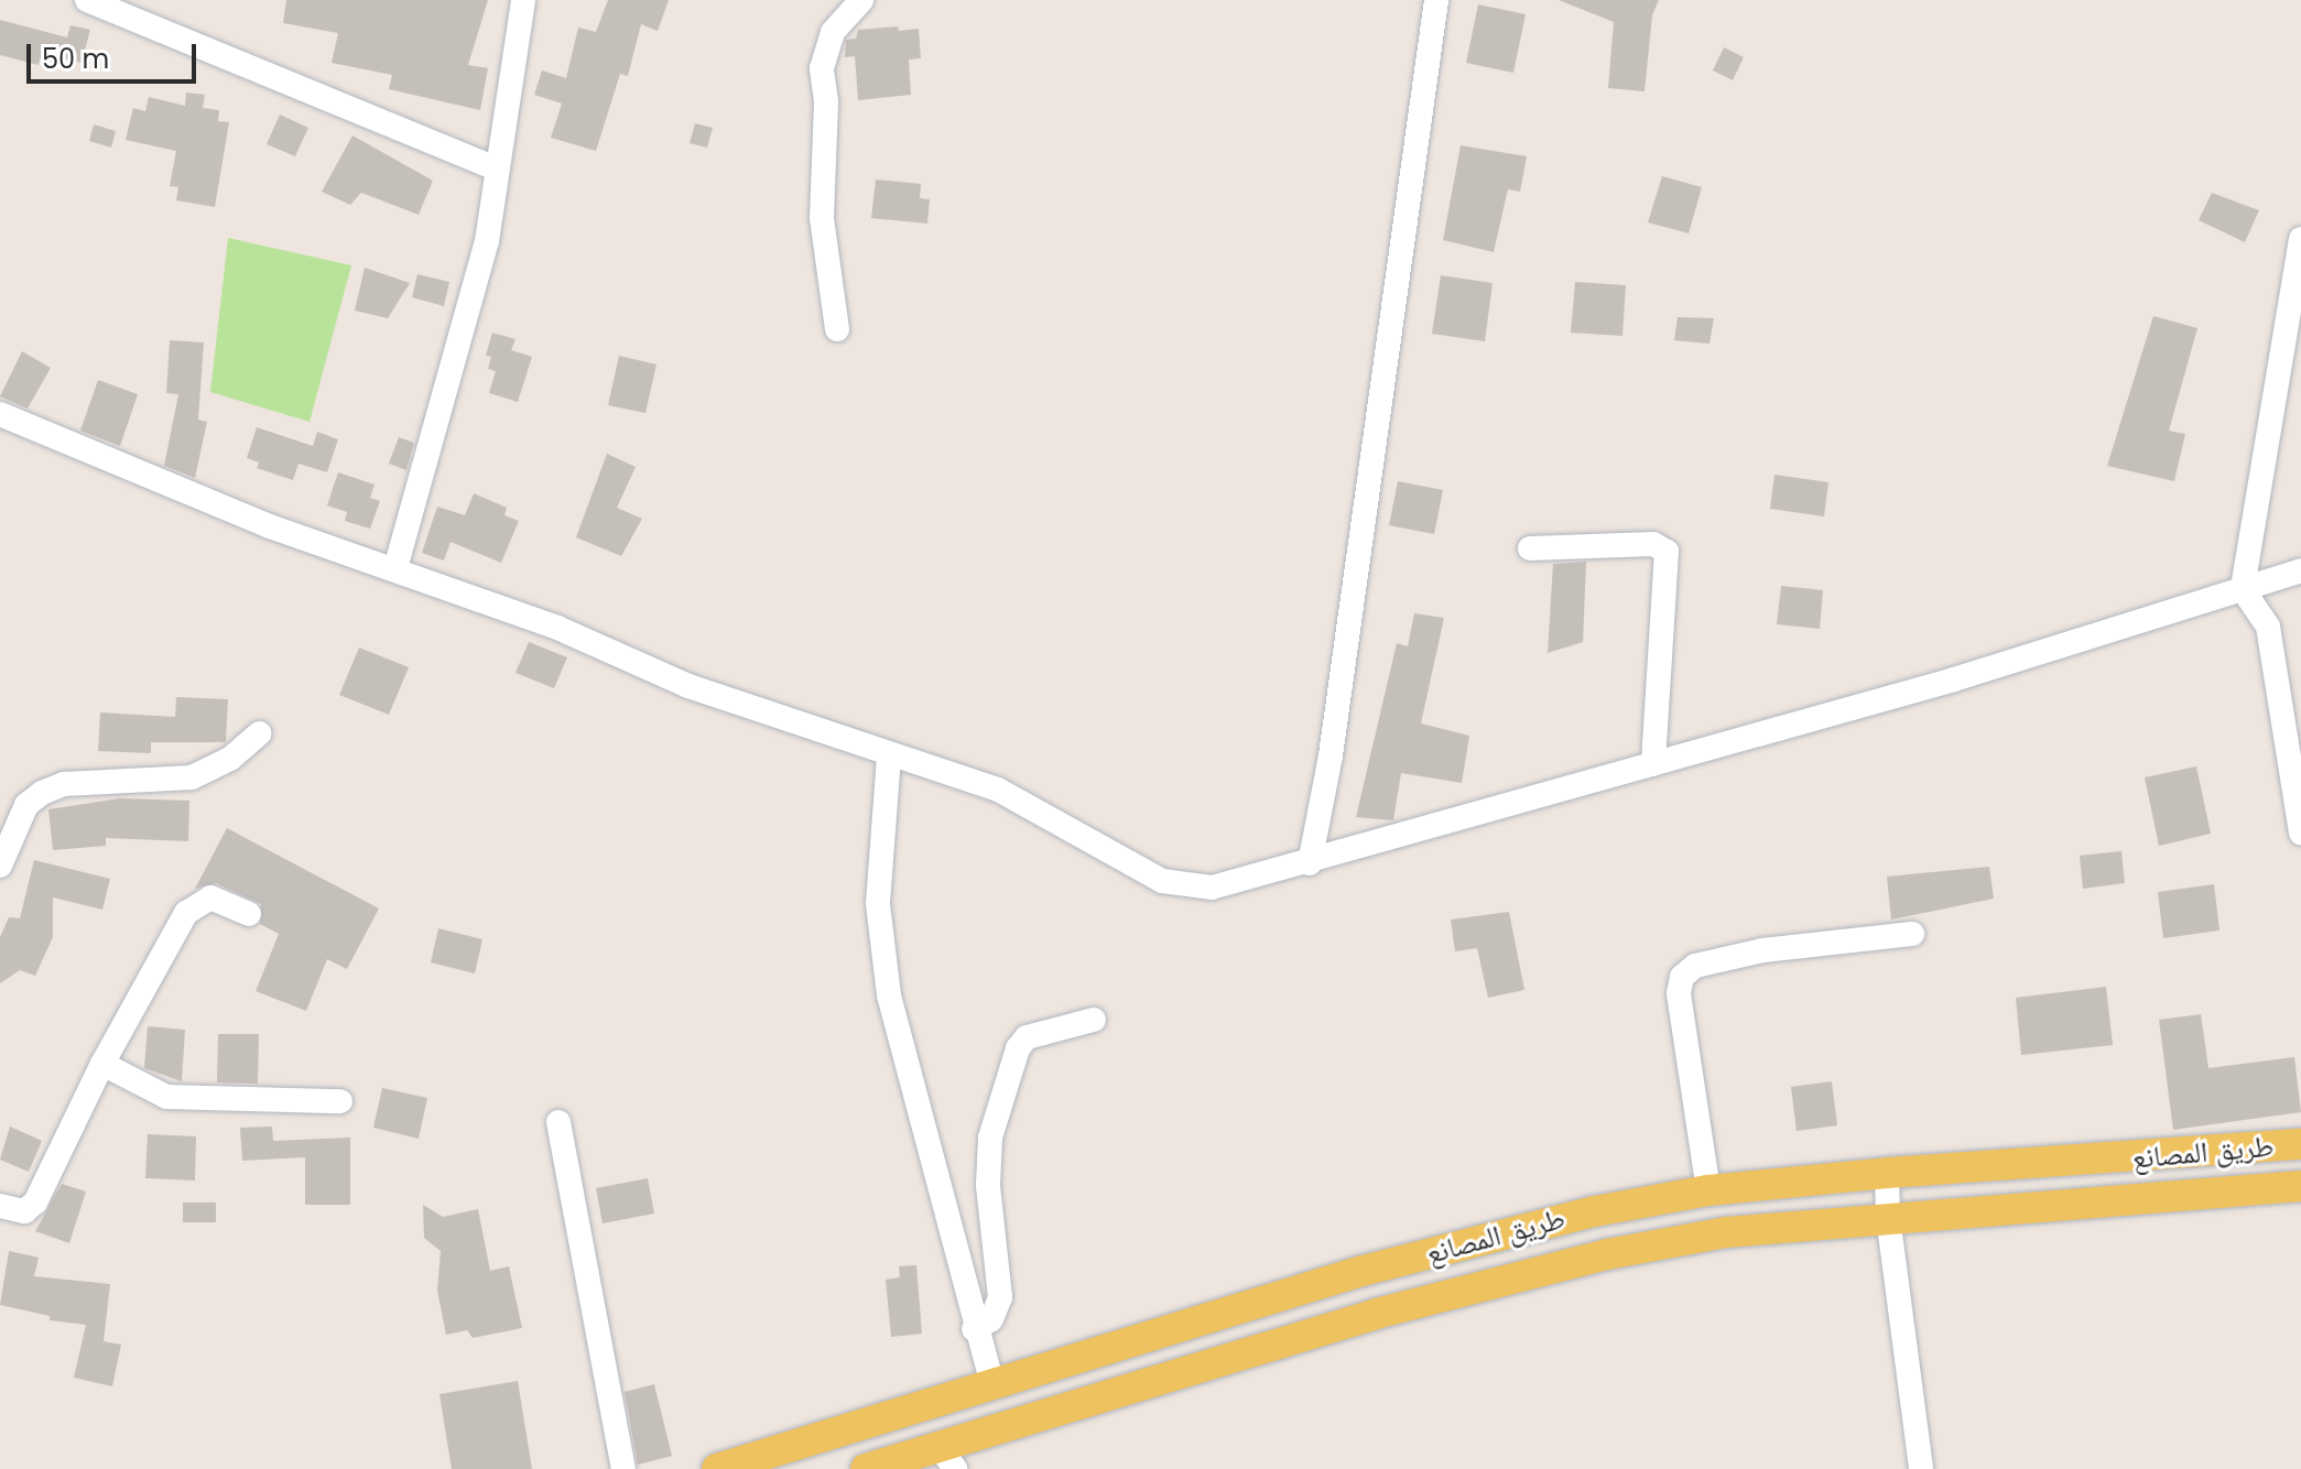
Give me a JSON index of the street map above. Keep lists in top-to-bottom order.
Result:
{
  "streets": {
    "main road": ["طريق المصانع"]
  },
  "scale_bar": "50 m"
}
